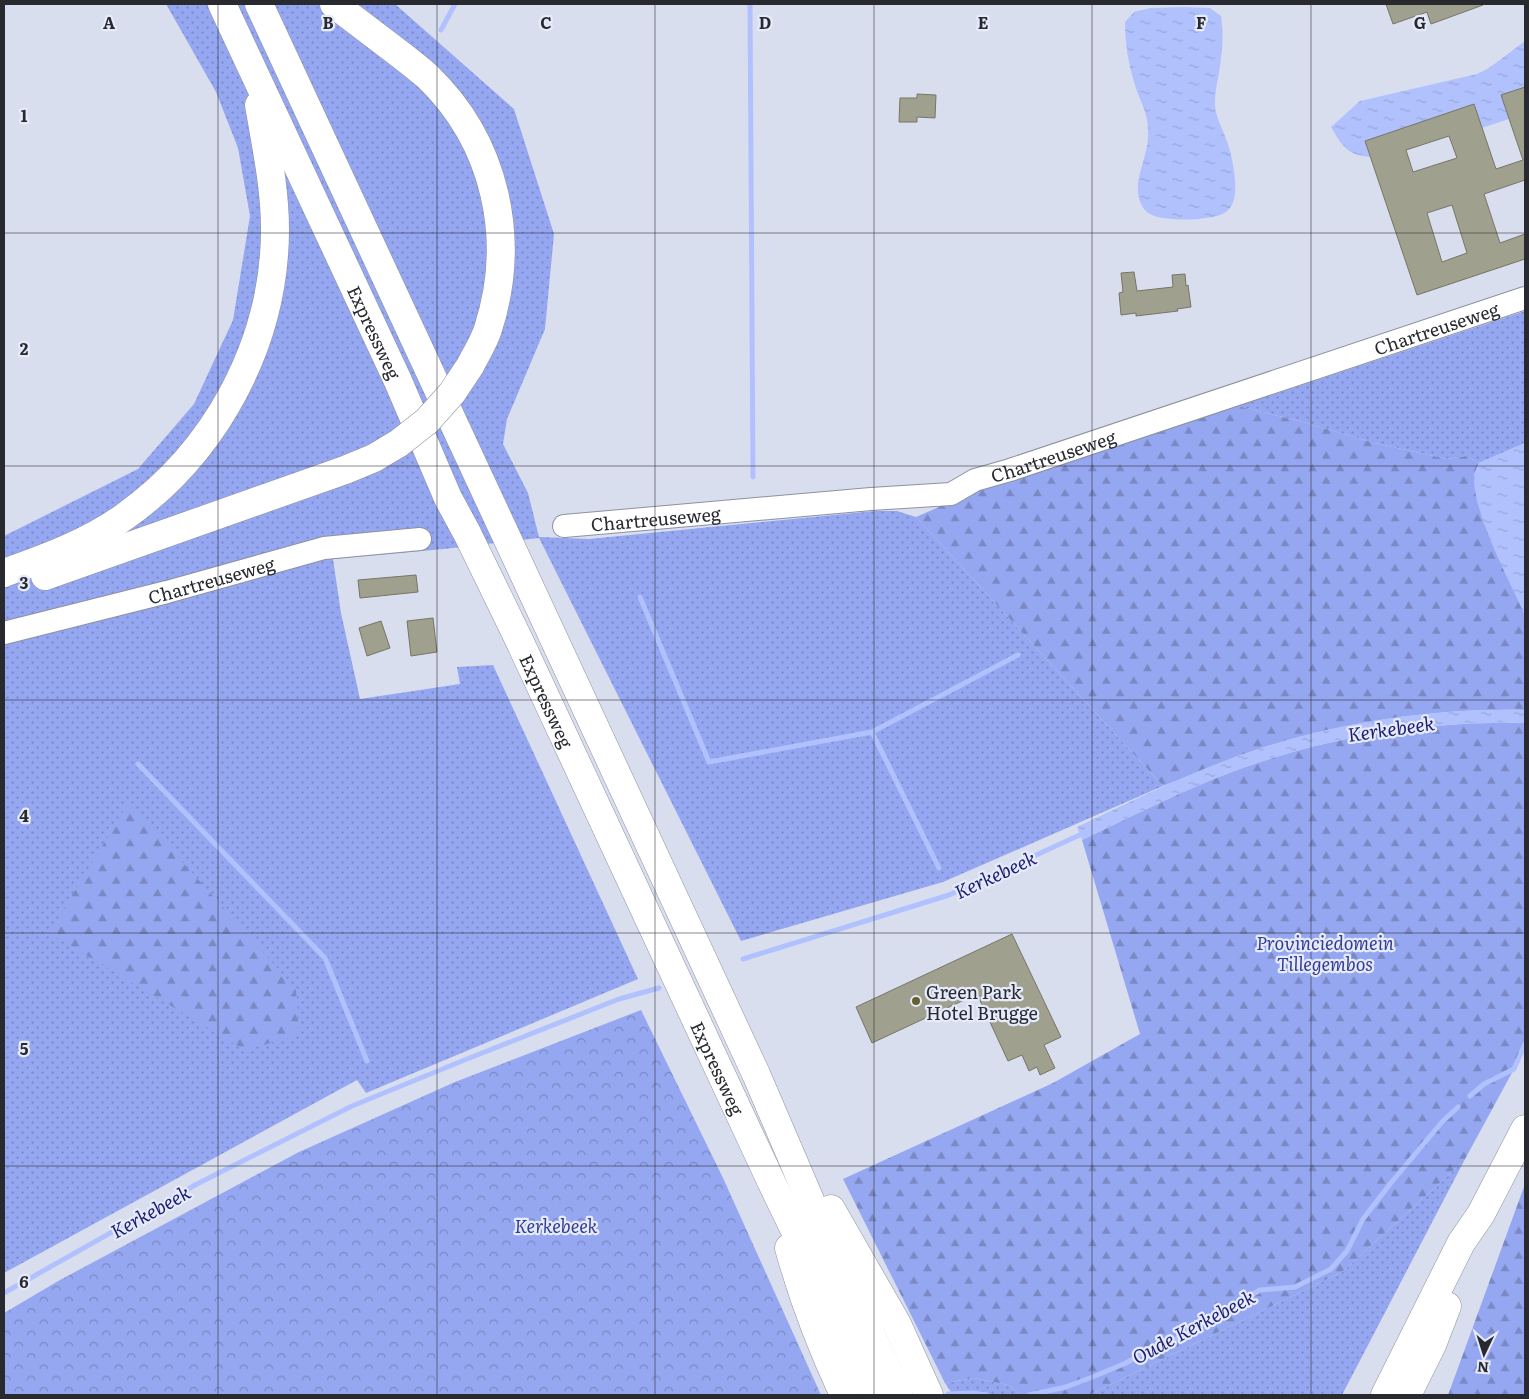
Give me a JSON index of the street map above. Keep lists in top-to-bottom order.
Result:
{
  "streets": {
    "main road": ["Expressweg"],
    "street": ["Chartreuseweg"]
  },
  "water": ["Kerkebeek", "Oude Kerkebeek"],
  "parks": ["Provinciedomein Tillegembos", "Kerkebeek"],
  "places": ["Green Park Hotel Brugge"],
  "north": "bottom",
  "grid": {
    "columns": [
      "A",
      "B",
      "C",
      "D",
      "E",
      "F",
      "G"
    ],
    "rows": [
      "1",
      "2",
      "3",
      "4",
      "5",
      "6"
    ]
  }
}
